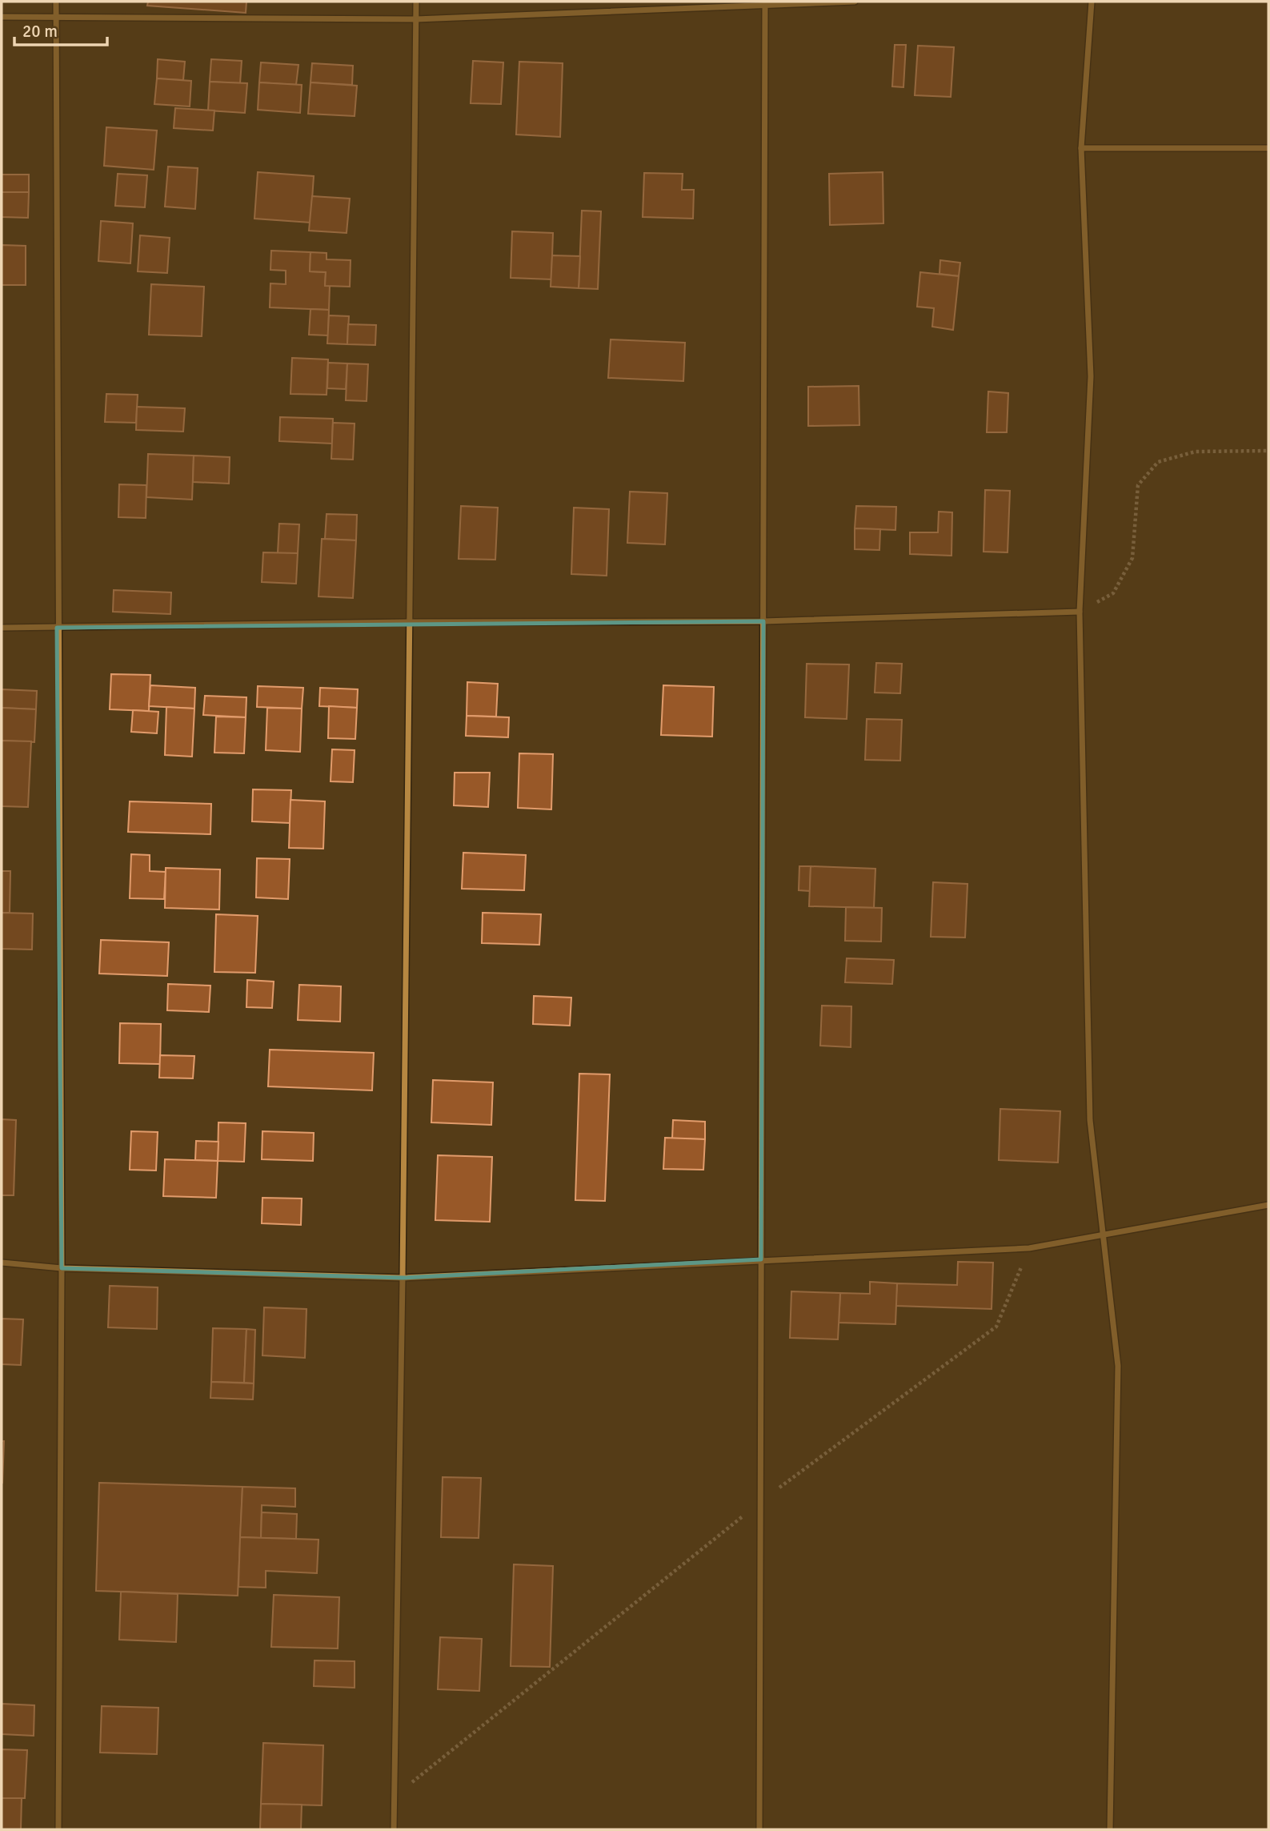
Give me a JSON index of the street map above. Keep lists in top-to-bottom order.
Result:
{
  "scale_bar": "20 m"
}
